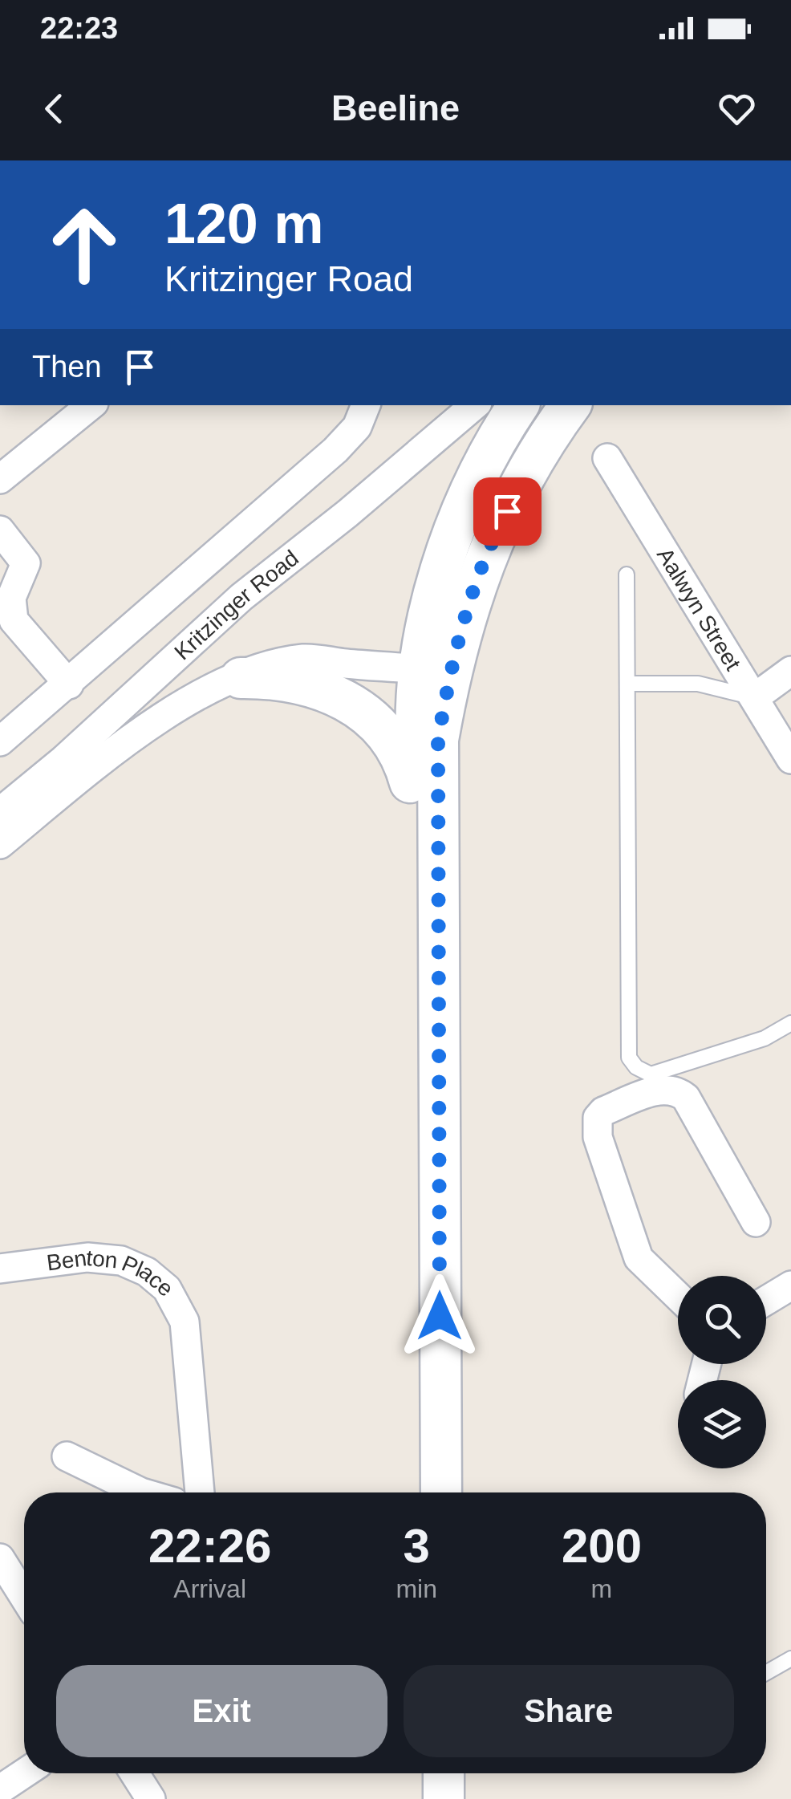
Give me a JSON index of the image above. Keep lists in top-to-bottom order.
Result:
{
  "streets": {
    "street": ["Kritzinger Road", "Aalwyn Street", "Benton Place"]
  },
  "page": {
    "status": "22:23",
    "header": "Beeline",
    "turn": ["120 m", "Kritzinger Road"],
    "then": "Then",
    "eta": [
      "22:26",
      "Arrival",
      "3",
      "min",
      "200",
      "m"
    ],
    "buttons": ["Exit", "Share"]
  }
}
